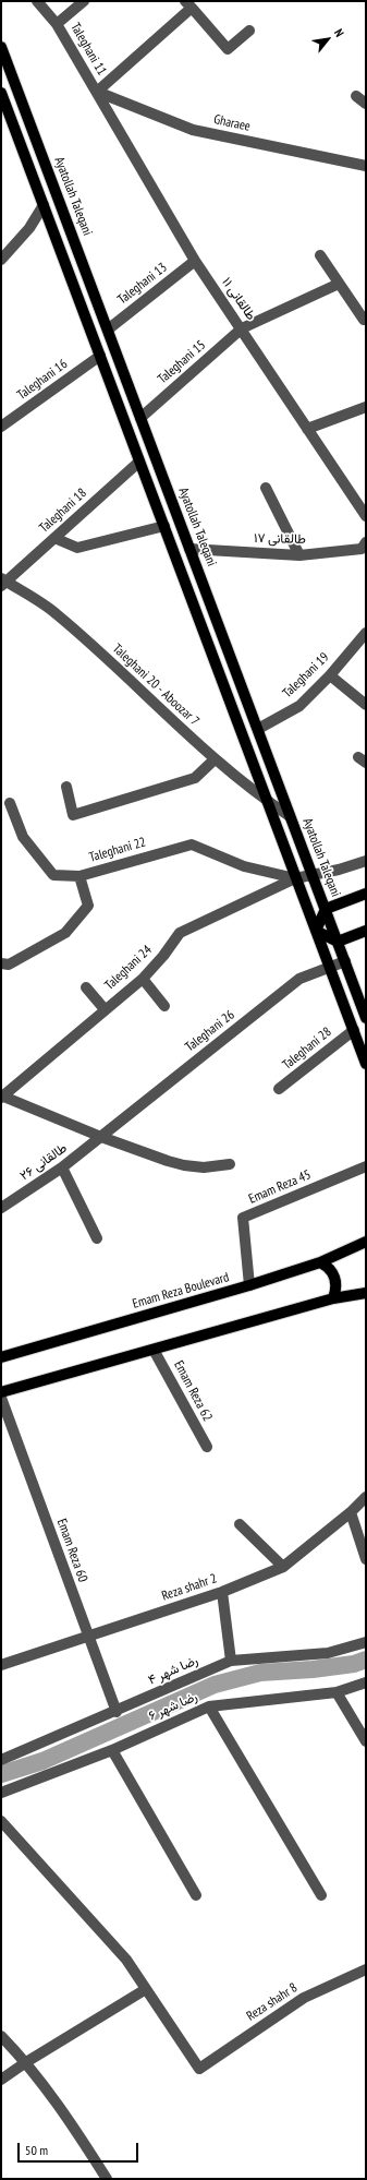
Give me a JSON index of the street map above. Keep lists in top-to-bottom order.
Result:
{
  "streets": {
    "main road": ["Ayatollah Taleqani", "Emam Reza Boulevard"],
    "street": [
      "Taleghani 11",
      "Gharaee",
      "Taleghani 13",
      "طالقانی ۱۱",
      "Taleghani 15",
      "Taleghani 16",
      "Taleghani 18",
      "طالقانی ۱۷",
      "Taleghani 19",
      "Taleghani 20 - Aboozar 7",
      "Taleghani 22",
      "Taleghani 24",
      "Taleghani 26",
      "Taleghani 28",
      "طالقانی ۲۶",
      "Emam Reza 45",
      "Emam Reza 62",
      "Emam Reza 60",
      "Reza shahr 2",
      "رضا شهر ۴",
      "رضا شهر ۶",
      "Reza shahr 8"
    ]
  },
  "crossings": [
    ["Taleghani 11", "Gharaee"],
    ["Taleghani 11", "طالقانی ۱۱"],
    ["Gharaee", "طالقانی ۱۱"],
    ["Ayatollah Taleqani", "Taleghani 13"],
    ["Ayatollah Taleqani", "Taleghani 15"],
    ["Ayatollah Taleqani", "طالقانی ۱۷"],
    ["Ayatollah Taleqani", "Taleghani 19"],
    ["Ayatollah Taleqani", "Taleghani 20 - Aboozar 7"],
    ["Ayatollah Taleqani", "Taleghani 24"],
    ["Ayatollah Taleqani", "Taleghani 26"],
    ["Taleghani 13", "طالقانی ۱۱"],
    ["طالقانی ۱۱", "Taleghani 15"],
    ["Taleghani 18", "Taleghani 20 - Aboozar 7"],
    ["Taleghani 22", "Taleghani 24"],
    ["Taleghani 26", "طالقانی ۲۶"],
    ["Emam Reza 45", "Emam Reza Boulevard"],
    ["Emam Reza 60", "Reza shahr 2"],
    ["Emam Reza 60", "رضا شهر ۴"]
  ],
  "scale_bar": "50 m",
  "north": "top right"
}
